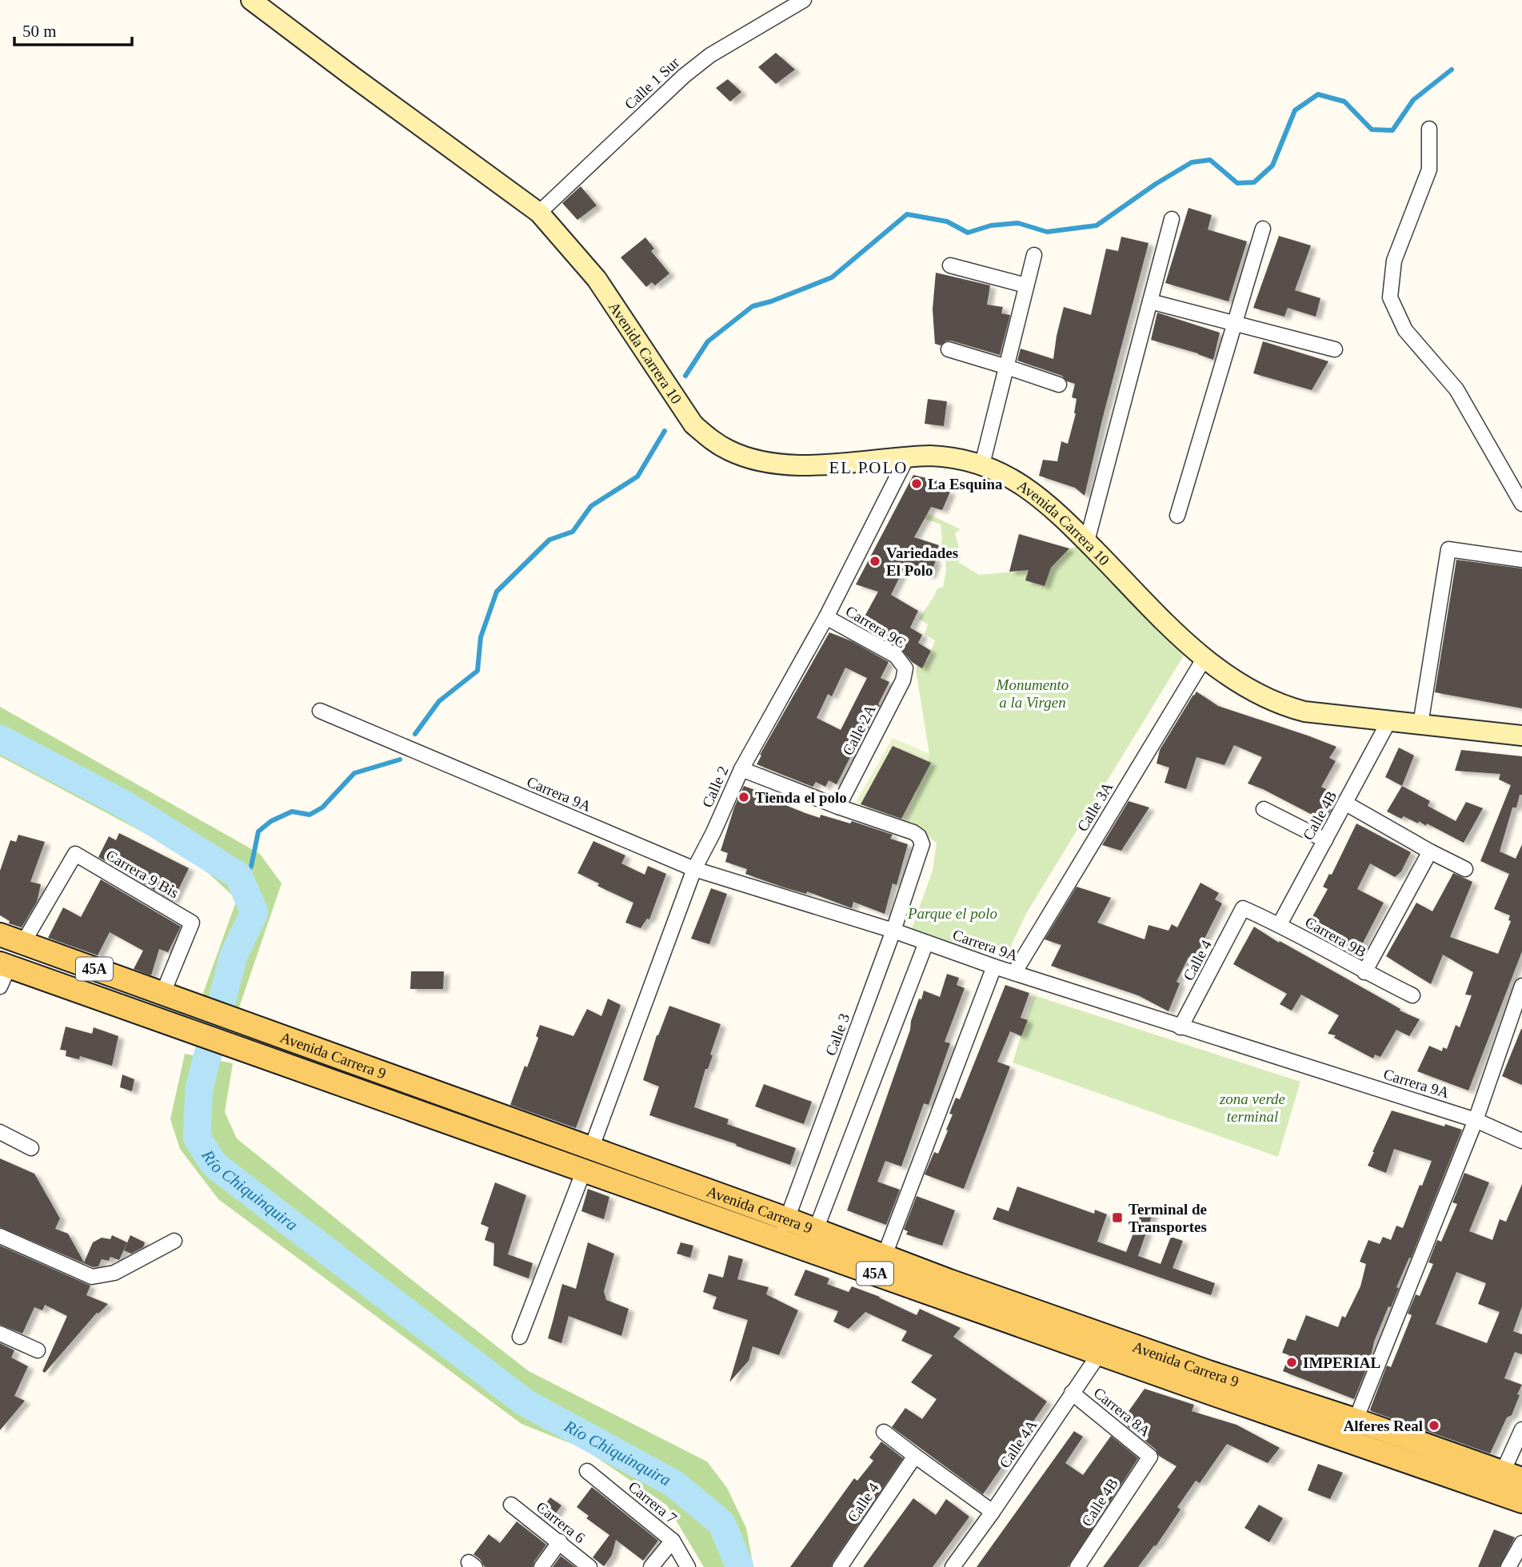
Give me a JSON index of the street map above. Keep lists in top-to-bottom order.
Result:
{
  "streets": {
    "main road": ["Avenida Carrera 10", "45A", "Avenida Carrera 9"],
    "street": [
      "Calle 1 Sur",
      "Carrera 9C",
      "Calle 2A",
      "Calle 2",
      "Carrera 9A",
      "Calle 3A",
      "Calle 4B",
      "Carrera 9 Bis",
      "Carrera 9B",
      "Calle 4",
      "Calle 3",
      "Carrera 8A",
      "Calle 4A",
      "Carrera 7",
      "Carrera 6"
    ]
  },
  "crossings": [
    ["Calle 1 Sur", "Avenida Carrera 10"],
    ["Avenida Carrera 10", "Calle 2"],
    ["Avenida Carrera 10", "Calle 3A"],
    ["Avenida Carrera 10", "Calle 4B"],
    ["Carrera 9C", "Calle 2A"],
    ["Carrera 9C", "Calle 2"],
    ["Calle 2A", "Calle 3"],
    ["Calle 2", "Carrera 9A"],
    ["Calle 2", "Avenida Carrera 9"],
    ["Carrera 9A", "Calle 3A"],
    ["Carrera 9A", "Calle 4"],
    ["Carrera 9A", "Calle 3"],
    ["Calle 4B", "Carrera 9B"],
    ["Calle 4B", "Carrera 8A"],
    ["Carrera 9 Bis", "Avenida Carrera 9"],
    ["Carrera 9B", "Calle 4"],
    ["Calle 3", "Avenida Carrera 9"],
    ["Avenida Carrera 9", "Calle 4A"],
    ["Carrera 8A", "Calle 4A"]
  ],
  "districts": ["EL POLO"],
  "water": ["Río Chiquinquira"],
  "parks": ["Monumento a la Virgen", "Parque el polo", "zona verde terminal"],
  "places": {
    "other": [
      "La Esquina",
      "Variedades El Polo",
      "Tienda el polo",
      "IMPERIAL",
      "Alferes Real"
    ],
    "transit": ["Terminal de Transportes"]
  },
  "scale_bar": "50 m"
}
